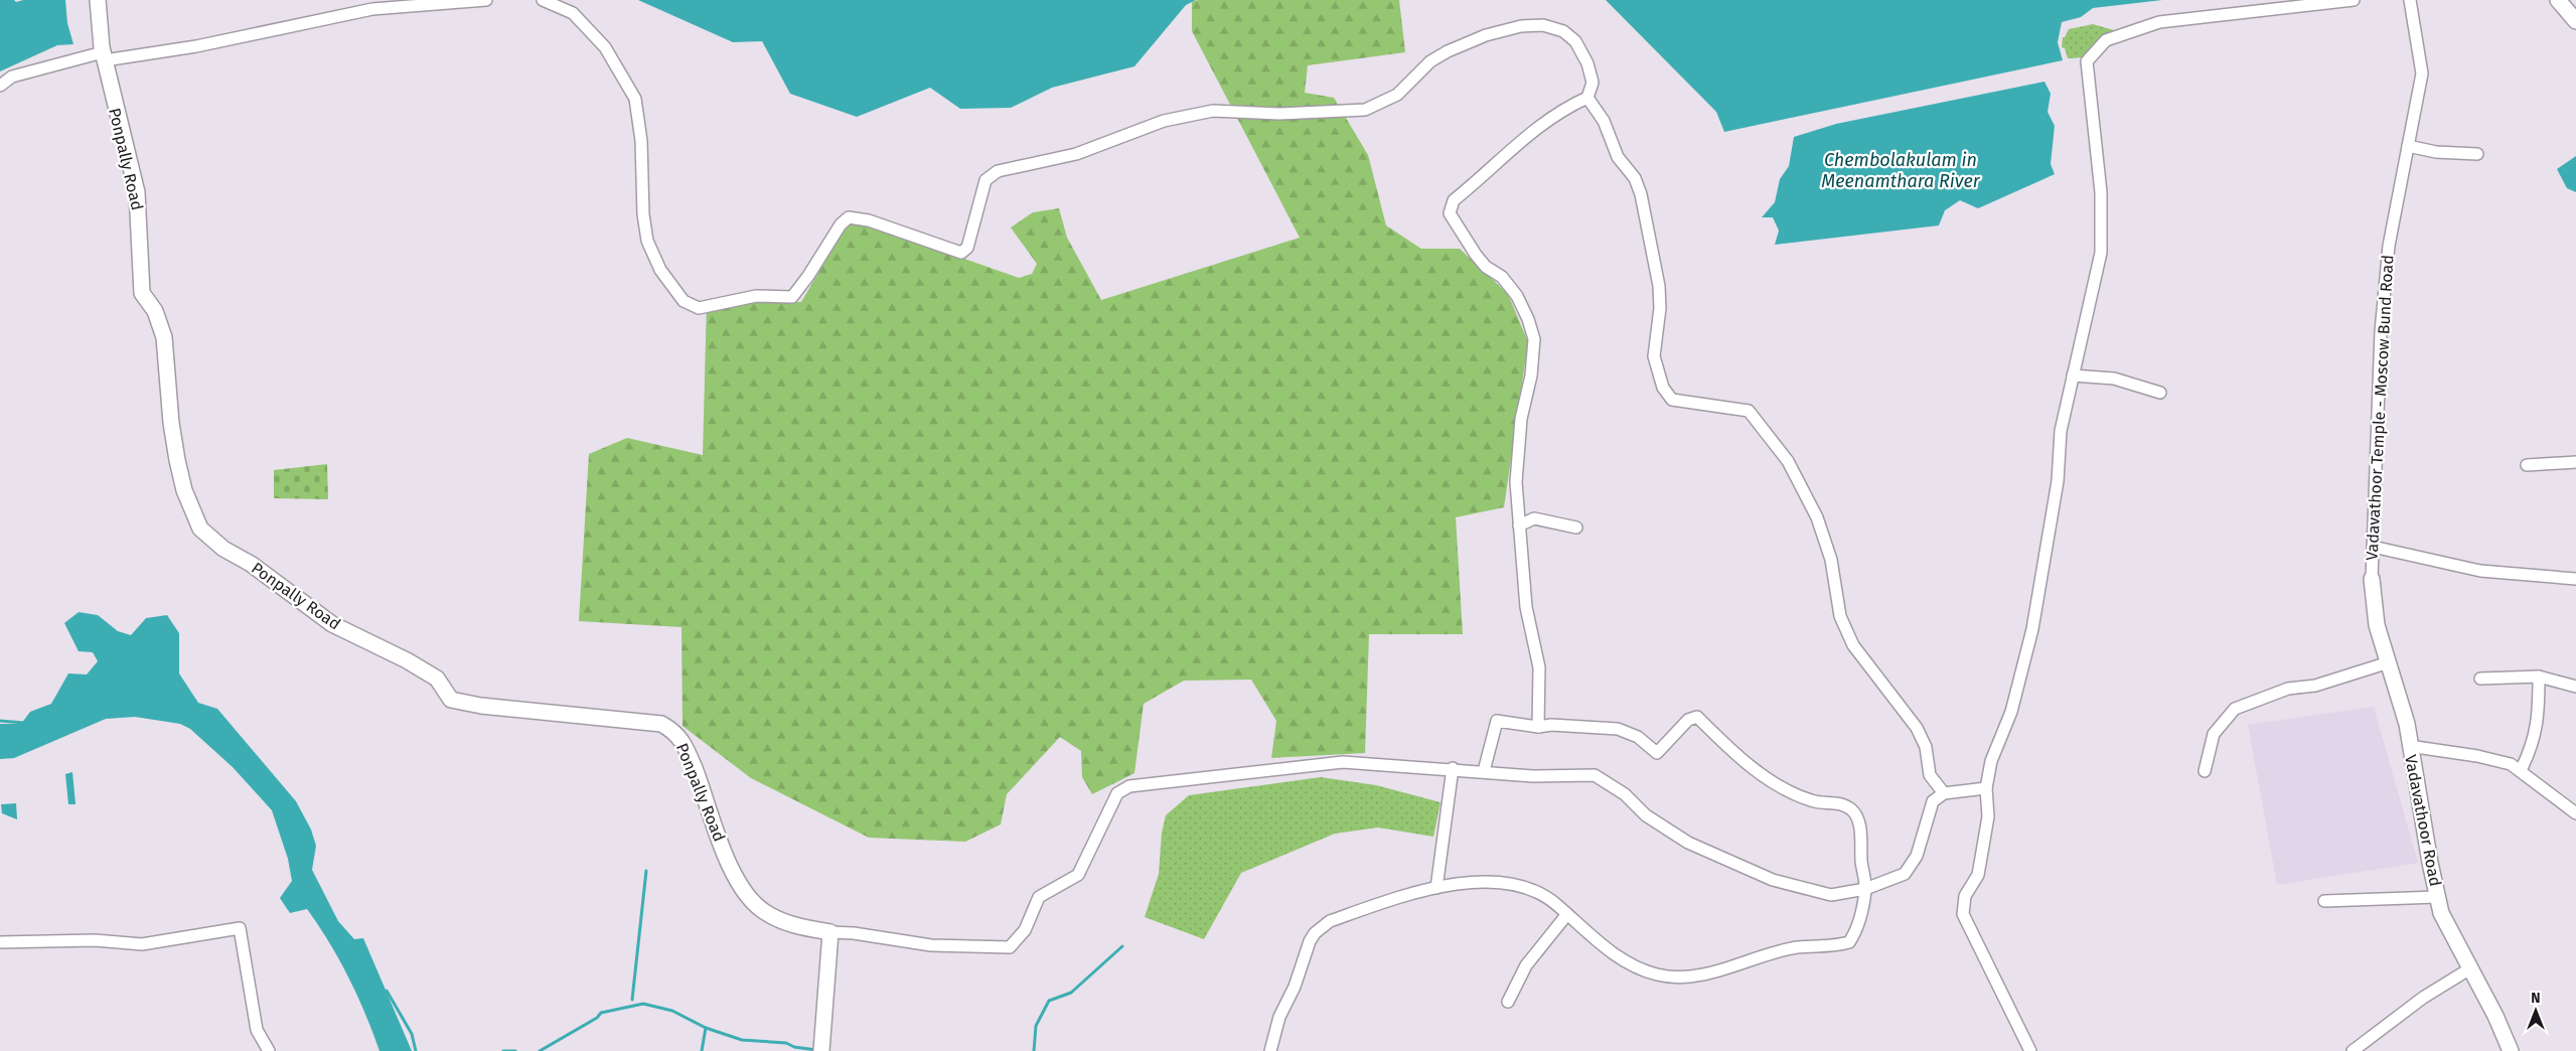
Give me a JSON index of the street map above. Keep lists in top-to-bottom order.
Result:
{
  "streets": {
    "main road": ["Ponpally Road", "Vadavathoor Road"],
    "street": ["Vadavathoor Temple - Moscow Bund Road"]
  },
  "crossings": [
    ["Vadavathoor Temple - Moscow Bund Road", "Vadavathoor Road"]
  ],
  "water": ["Chembolakulam in Meenamthara River"],
  "north": "top"
}
